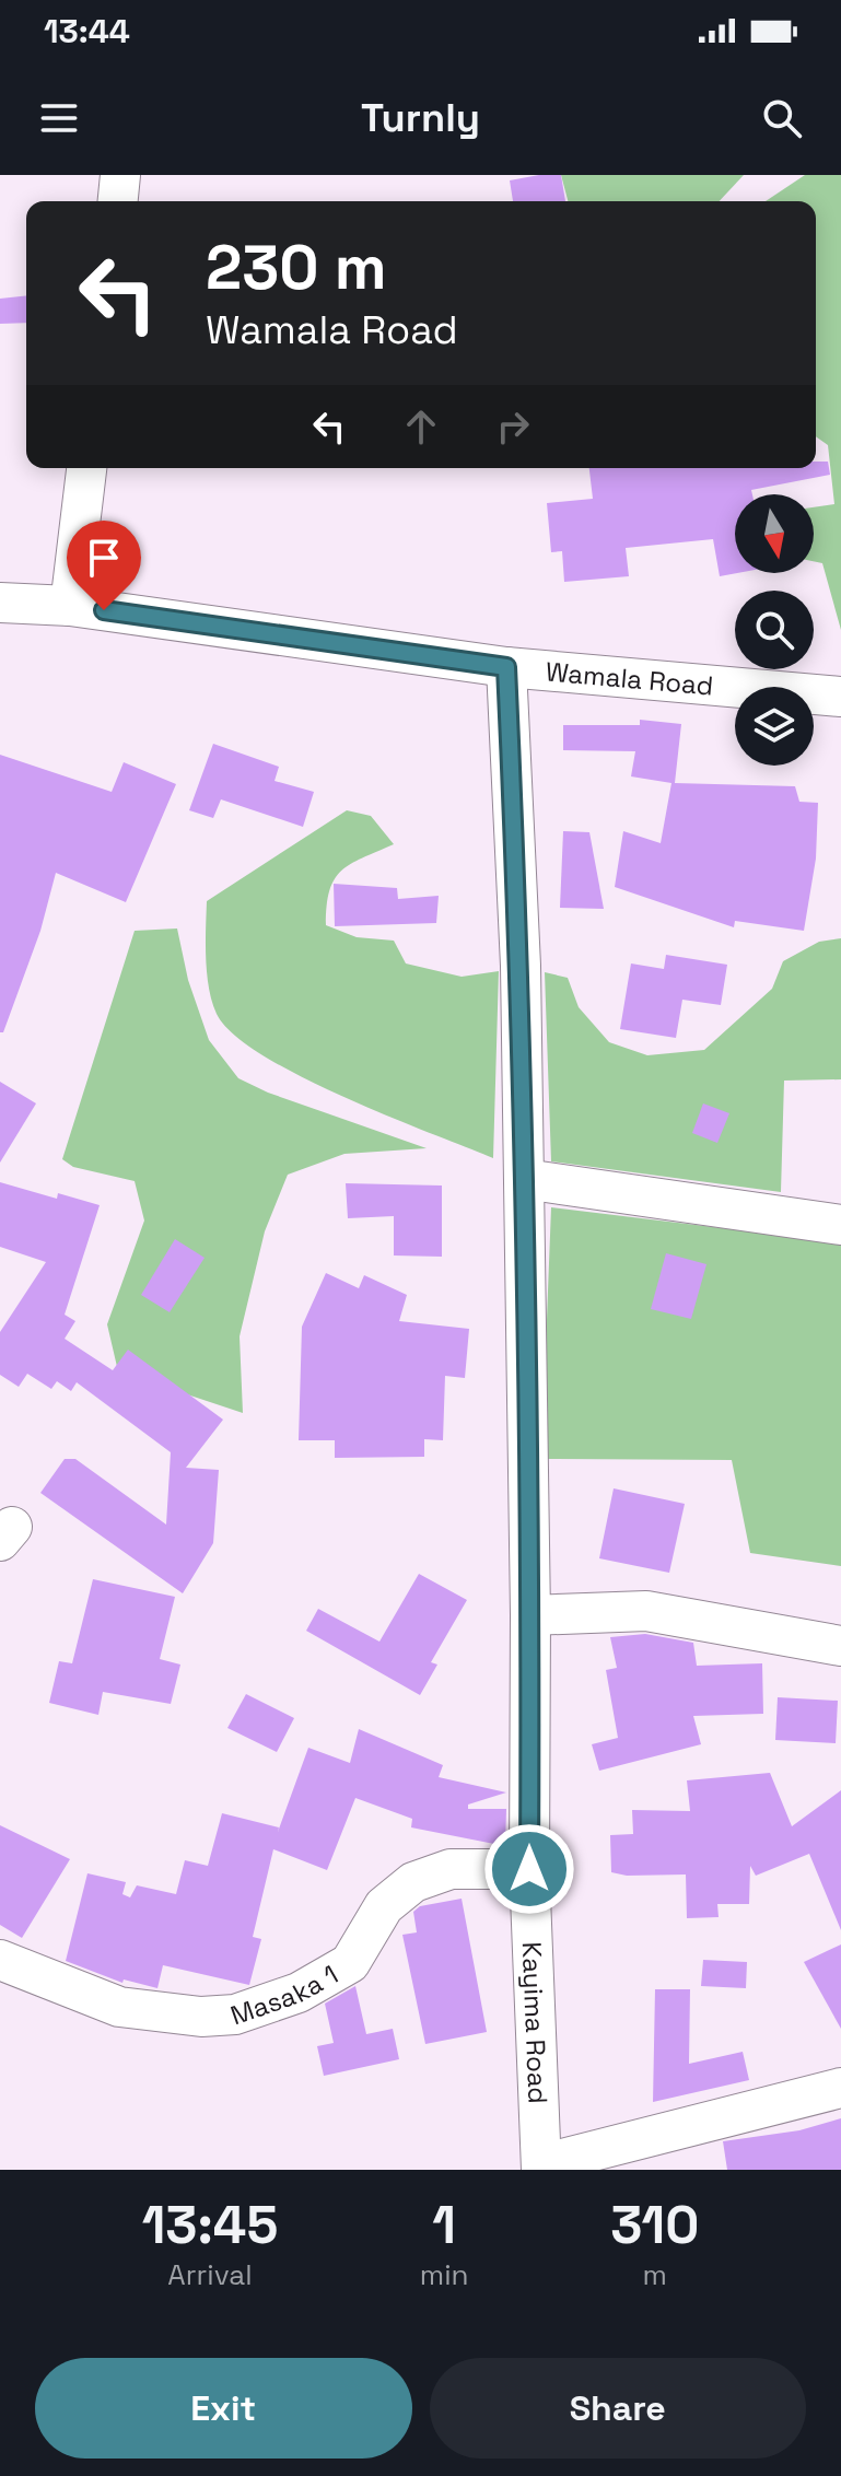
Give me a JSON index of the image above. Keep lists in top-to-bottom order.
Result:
{
  "streets": {
    "street": ["Wamala Road", "Masaka 1", "Kayima Road"]
  },
  "crossings": [
    ["Wamala Road", "Kayima Road"],
    ["Masaka 1", "Kayima Road"]
  ],
  "north": "bottom",
  "page": {
    "status": "13:44",
    "header": "Turnly",
    "turn": ["230 m", "Wamala Road"],
    "eta": [
      "13:45",
      "Arrival",
      "1",
      "min",
      "310",
      "m"
    ],
    "buttons": ["Exit", "Share"]
  }
}
